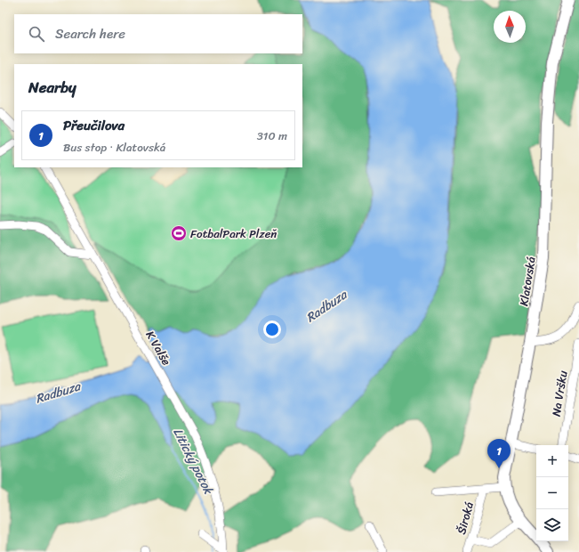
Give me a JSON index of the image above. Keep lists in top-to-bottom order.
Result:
{
  "streets": {
    "main road": ["Klatovská"],
    "street": ["K Valše", "Na Vršku", "Široká"]
  },
  "water": ["Radbuza", "Litický potok"],
  "places": {
    "sports": ["FotbalPark Plzeň"]
  },
  "north": "top",
  "page": {
    "search": "Search here",
    "heading": "Nearby",
    "list": [
      {
        "mark": "1",
        "name": "Přeučilova",
        "note": "Bus stop · Klatovská",
        "value": "310 m"
      }
    ],
    "pins": "1",
    "map_buttons": ["+", "−"]
  }
}
